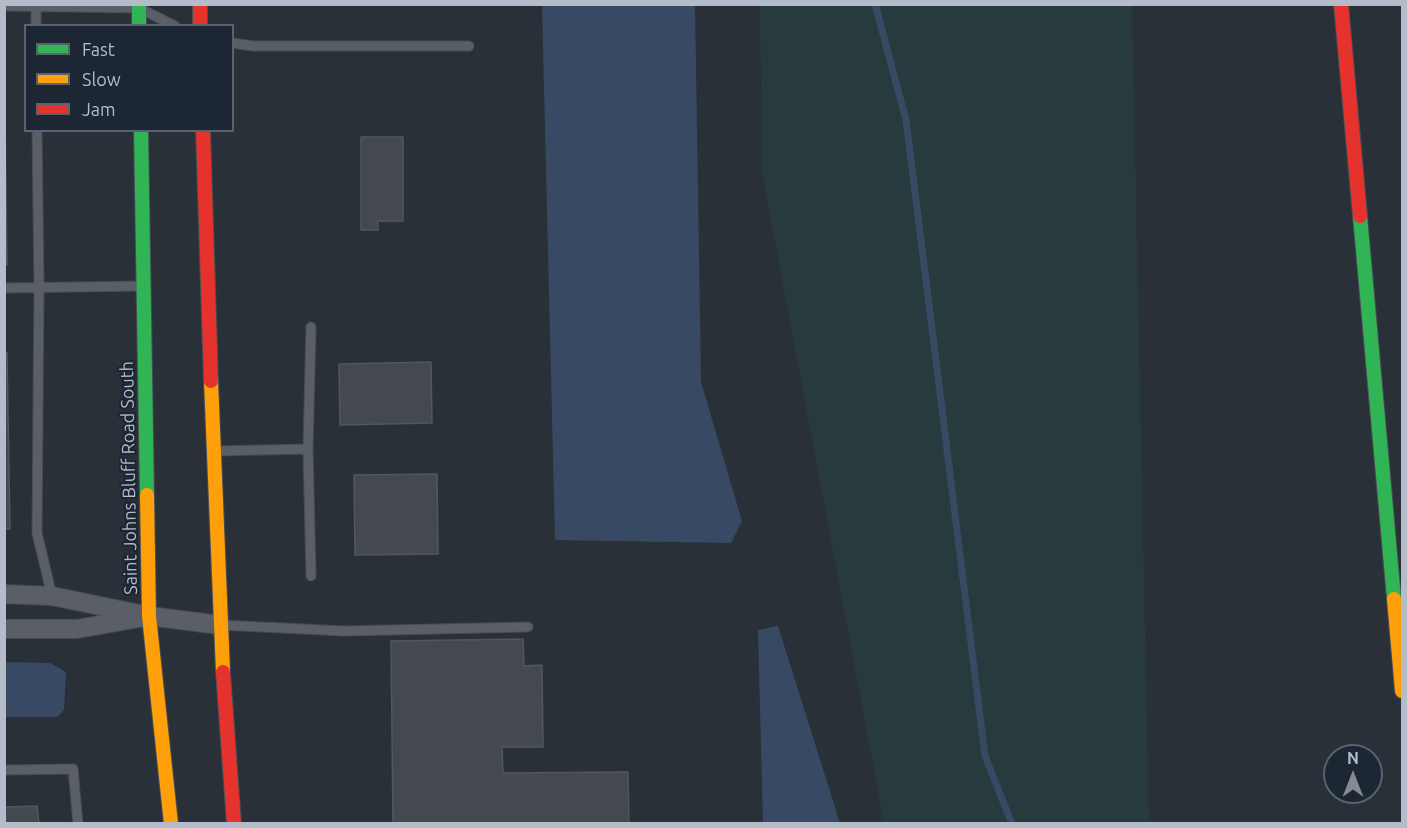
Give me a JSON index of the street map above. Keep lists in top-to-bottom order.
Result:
{
  "streets": {
    "main road": ["Saint Johns Bluff Road South"]
  },
  "legend": ["Fast", "Slow", "Jam"],
  "north": "top"
}
